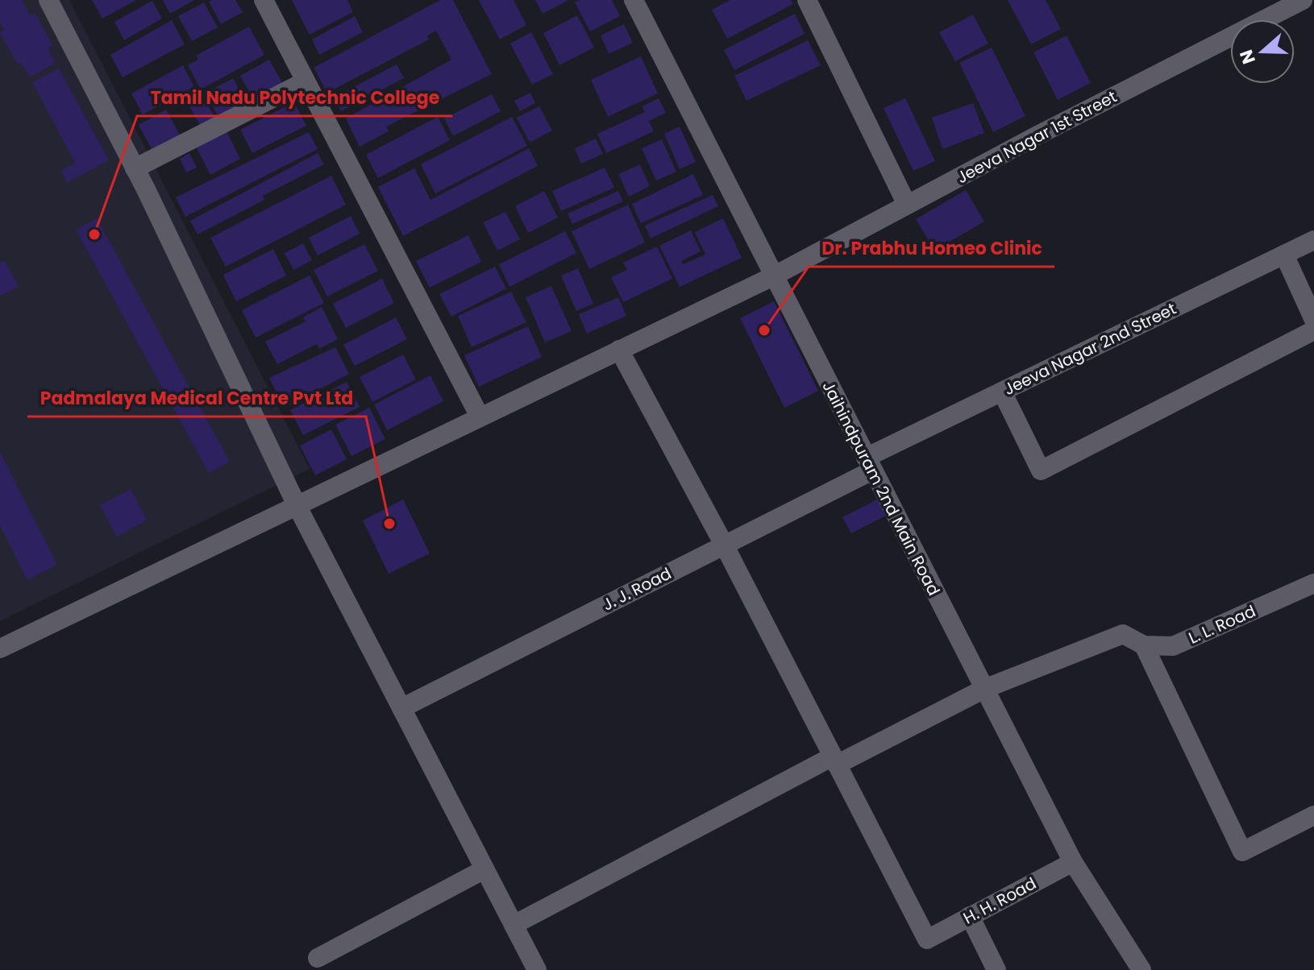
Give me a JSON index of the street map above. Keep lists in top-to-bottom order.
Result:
{
  "streets": {
    "street": [
      "Jeeva Nagar 1st Street",
      "Jeeva Nagar 2nd Street",
      "Jaihindpuram 2nd Main Road",
      "J. J. Road",
      "L. L. Road",
      "H. H. Road"
    ]
  },
  "crossings": [
    ["Jeeva Nagar 1st Street", "Jaihindpuram 2nd Main Road"],
    ["Jeeva Nagar 2nd Street", "Jaihindpuram 2nd Main Road"],
    ["Jeeva Nagar 2nd Street", "J. J. Road"],
    ["Jaihindpuram 2nd Main Road", "J. J. Road"],
    ["Jaihindpuram 2nd Main Road", "L. L. Road"],
    ["Jaihindpuram 2nd Main Road", "H. H. Road"],
    ["L. L. Road", "H. H. Road"]
  ],
  "places": ["Tamil Nadu Polytechnic College", "Dr. Prabhu Homeo Clinic", "Padmalaya Medical Centre Pvt Ltd"],
  "north": "left"
}
